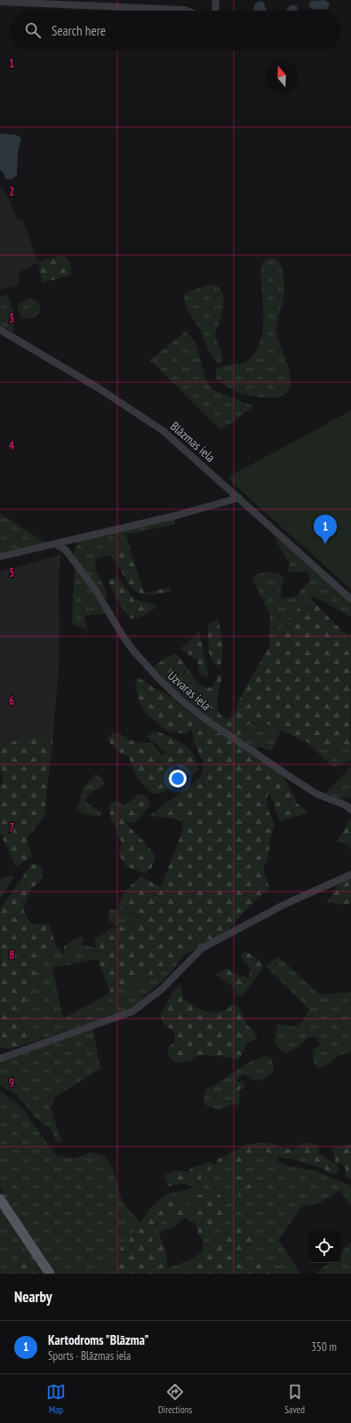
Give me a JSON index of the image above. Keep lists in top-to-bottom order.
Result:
{
  "streets": {
    "street": ["Blāzmas iela", "Uzvaras iela"]
  },
  "north": "top",
  "page": {
    "search": "Search here",
    "pins": "1",
    "heading": "Nearby",
    "list": [
      {
        "mark": "1",
        "name": "Kartodroms \"Blāzma\"",
        "note": "Sports · Blāzmas iela",
        "value": "350 m"
      }
    ],
    "nav": ["Map", "Directions", "Saved"]
  },
  "grid": {
    "rows": [
      "1",
      "2",
      "3",
      "4",
      "5",
      "6",
      "7",
      "8",
      "9"
    ]
  }
}
